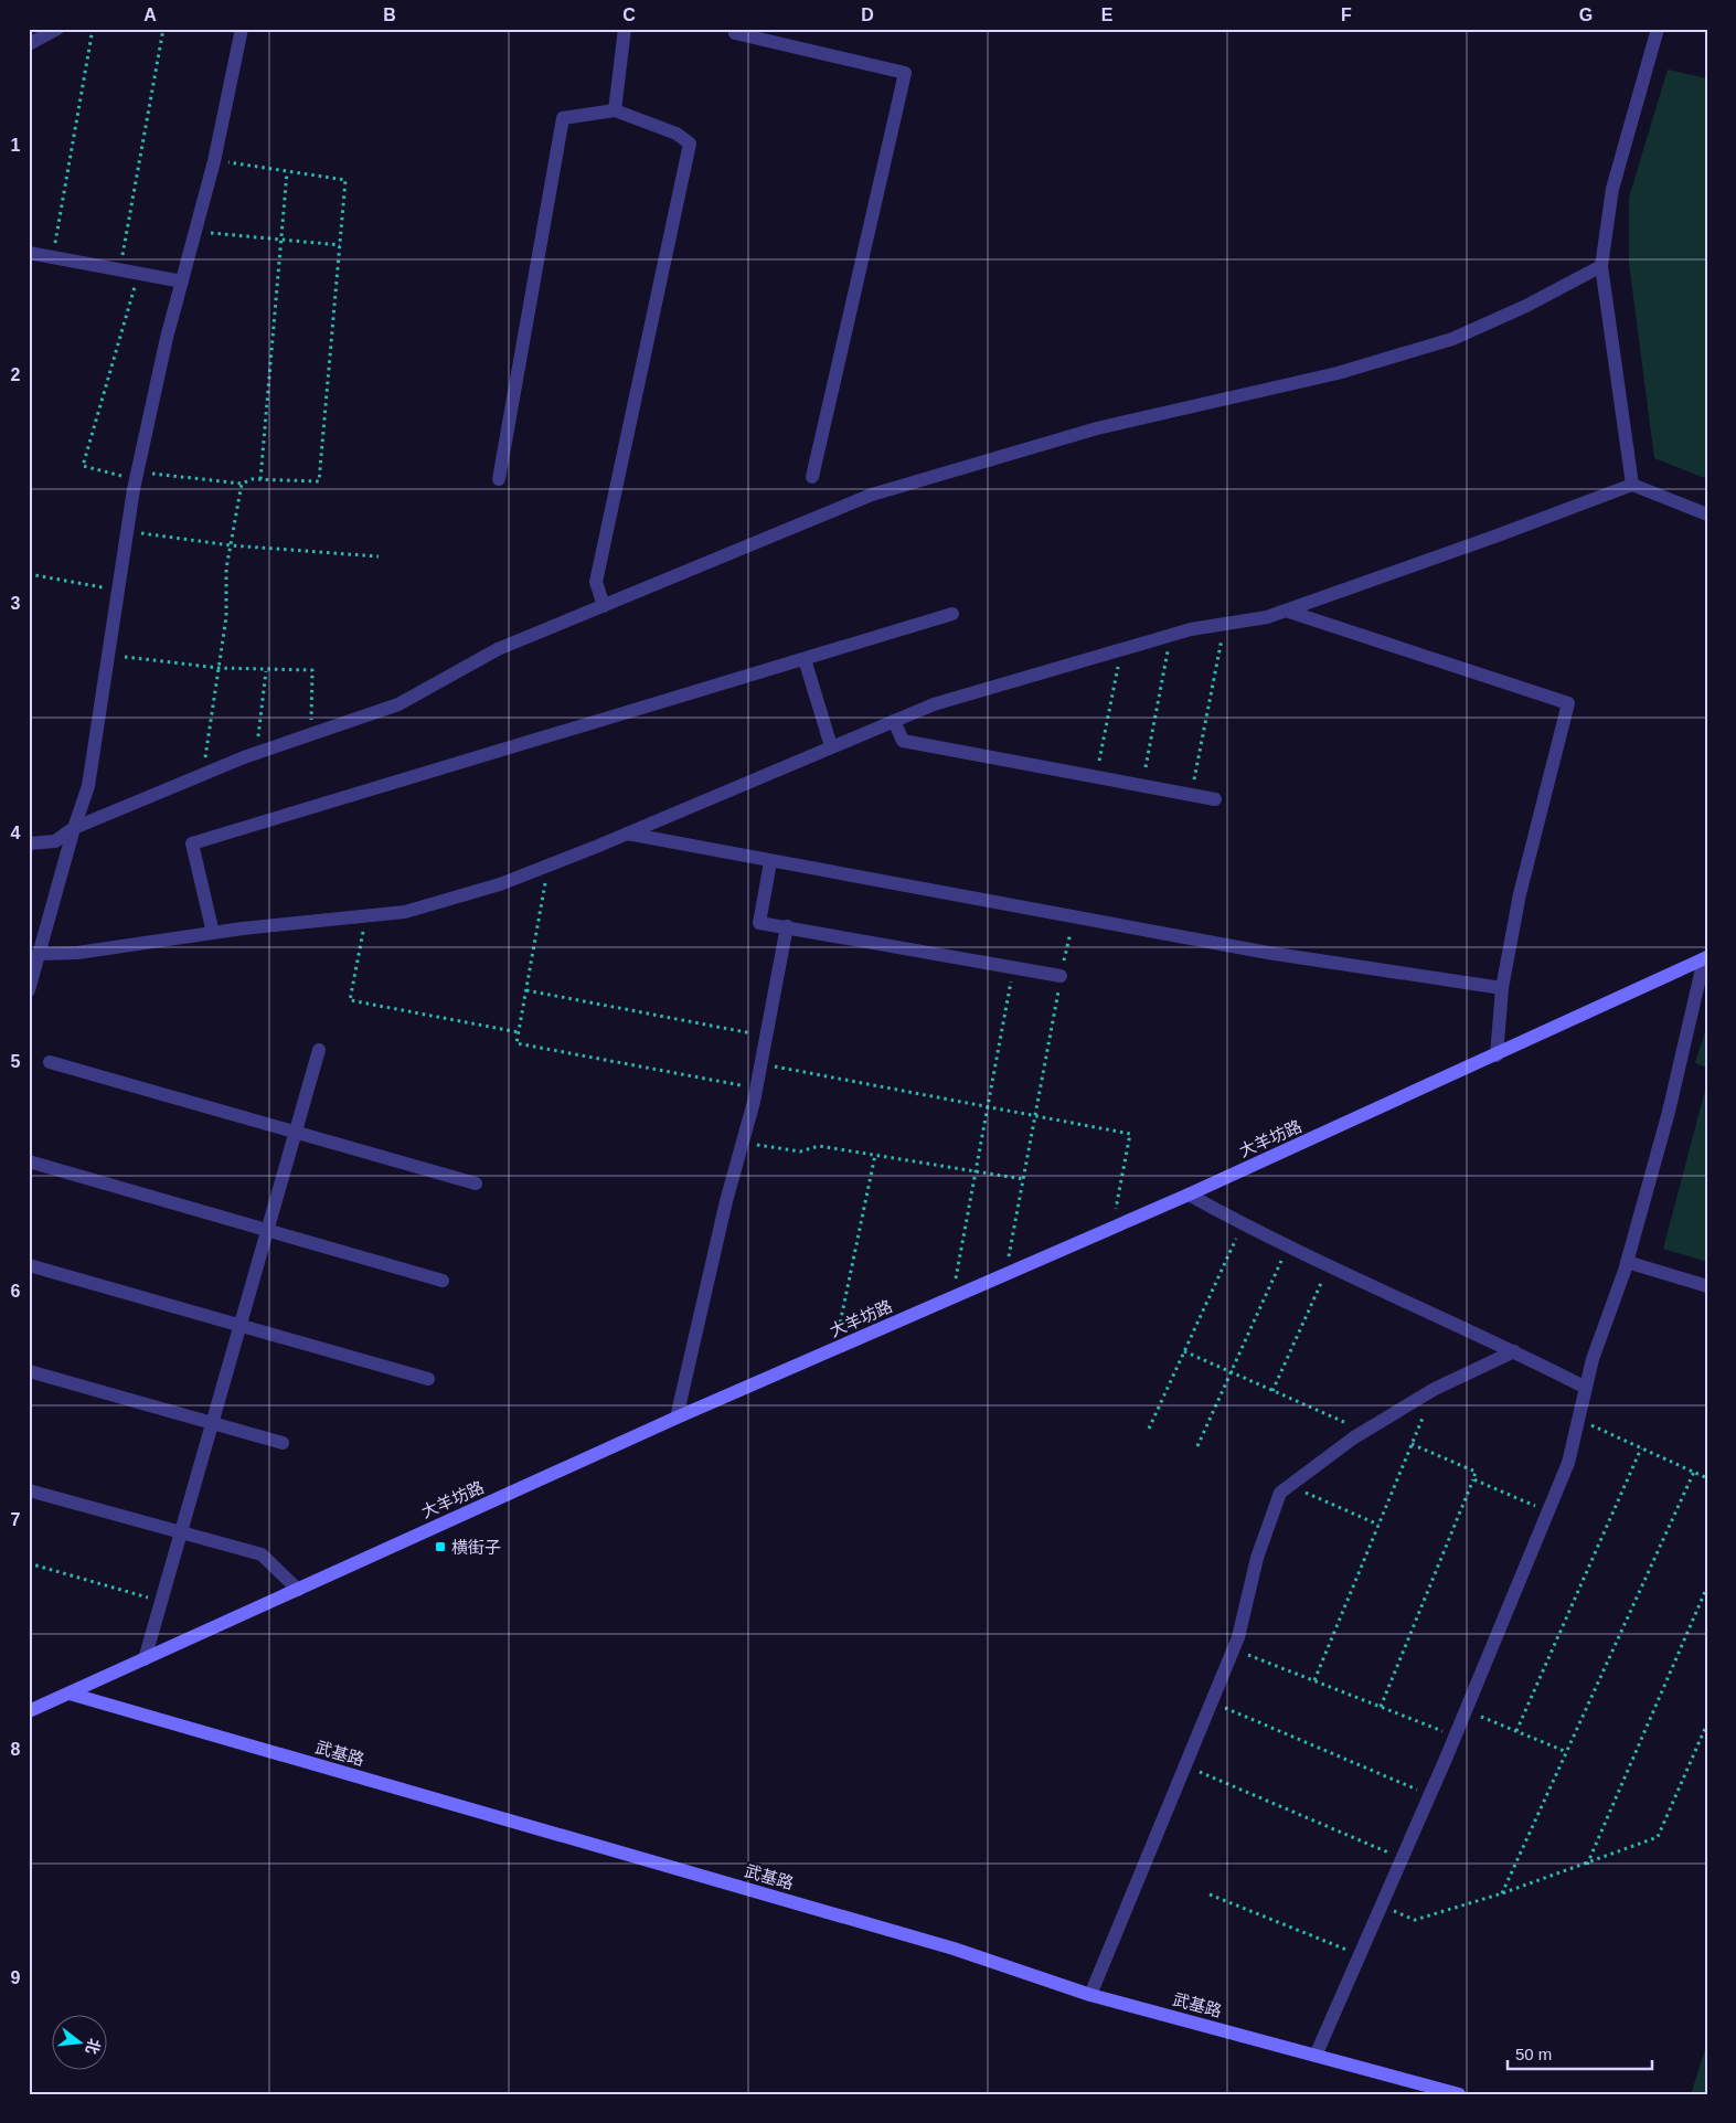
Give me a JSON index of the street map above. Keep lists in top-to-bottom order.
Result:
{
  "streets": {
    "main road": ["大羊坊路", "武基路"]
  },
  "crossings": [
    ["大羊坊路", "武基路"]
  ],
  "places": {
    "transit": ["横街子"]
  },
  "scale_bar": "50 m",
  "north": "right",
  "grid": {
    "columns": [
      "A",
      "B",
      "C",
      "D",
      "E",
      "F",
      "G"
    ],
    "rows": [
      "1",
      "2",
      "3",
      "4",
      "5",
      "6",
      "7",
      "8",
      "9"
    ]
  }
}
